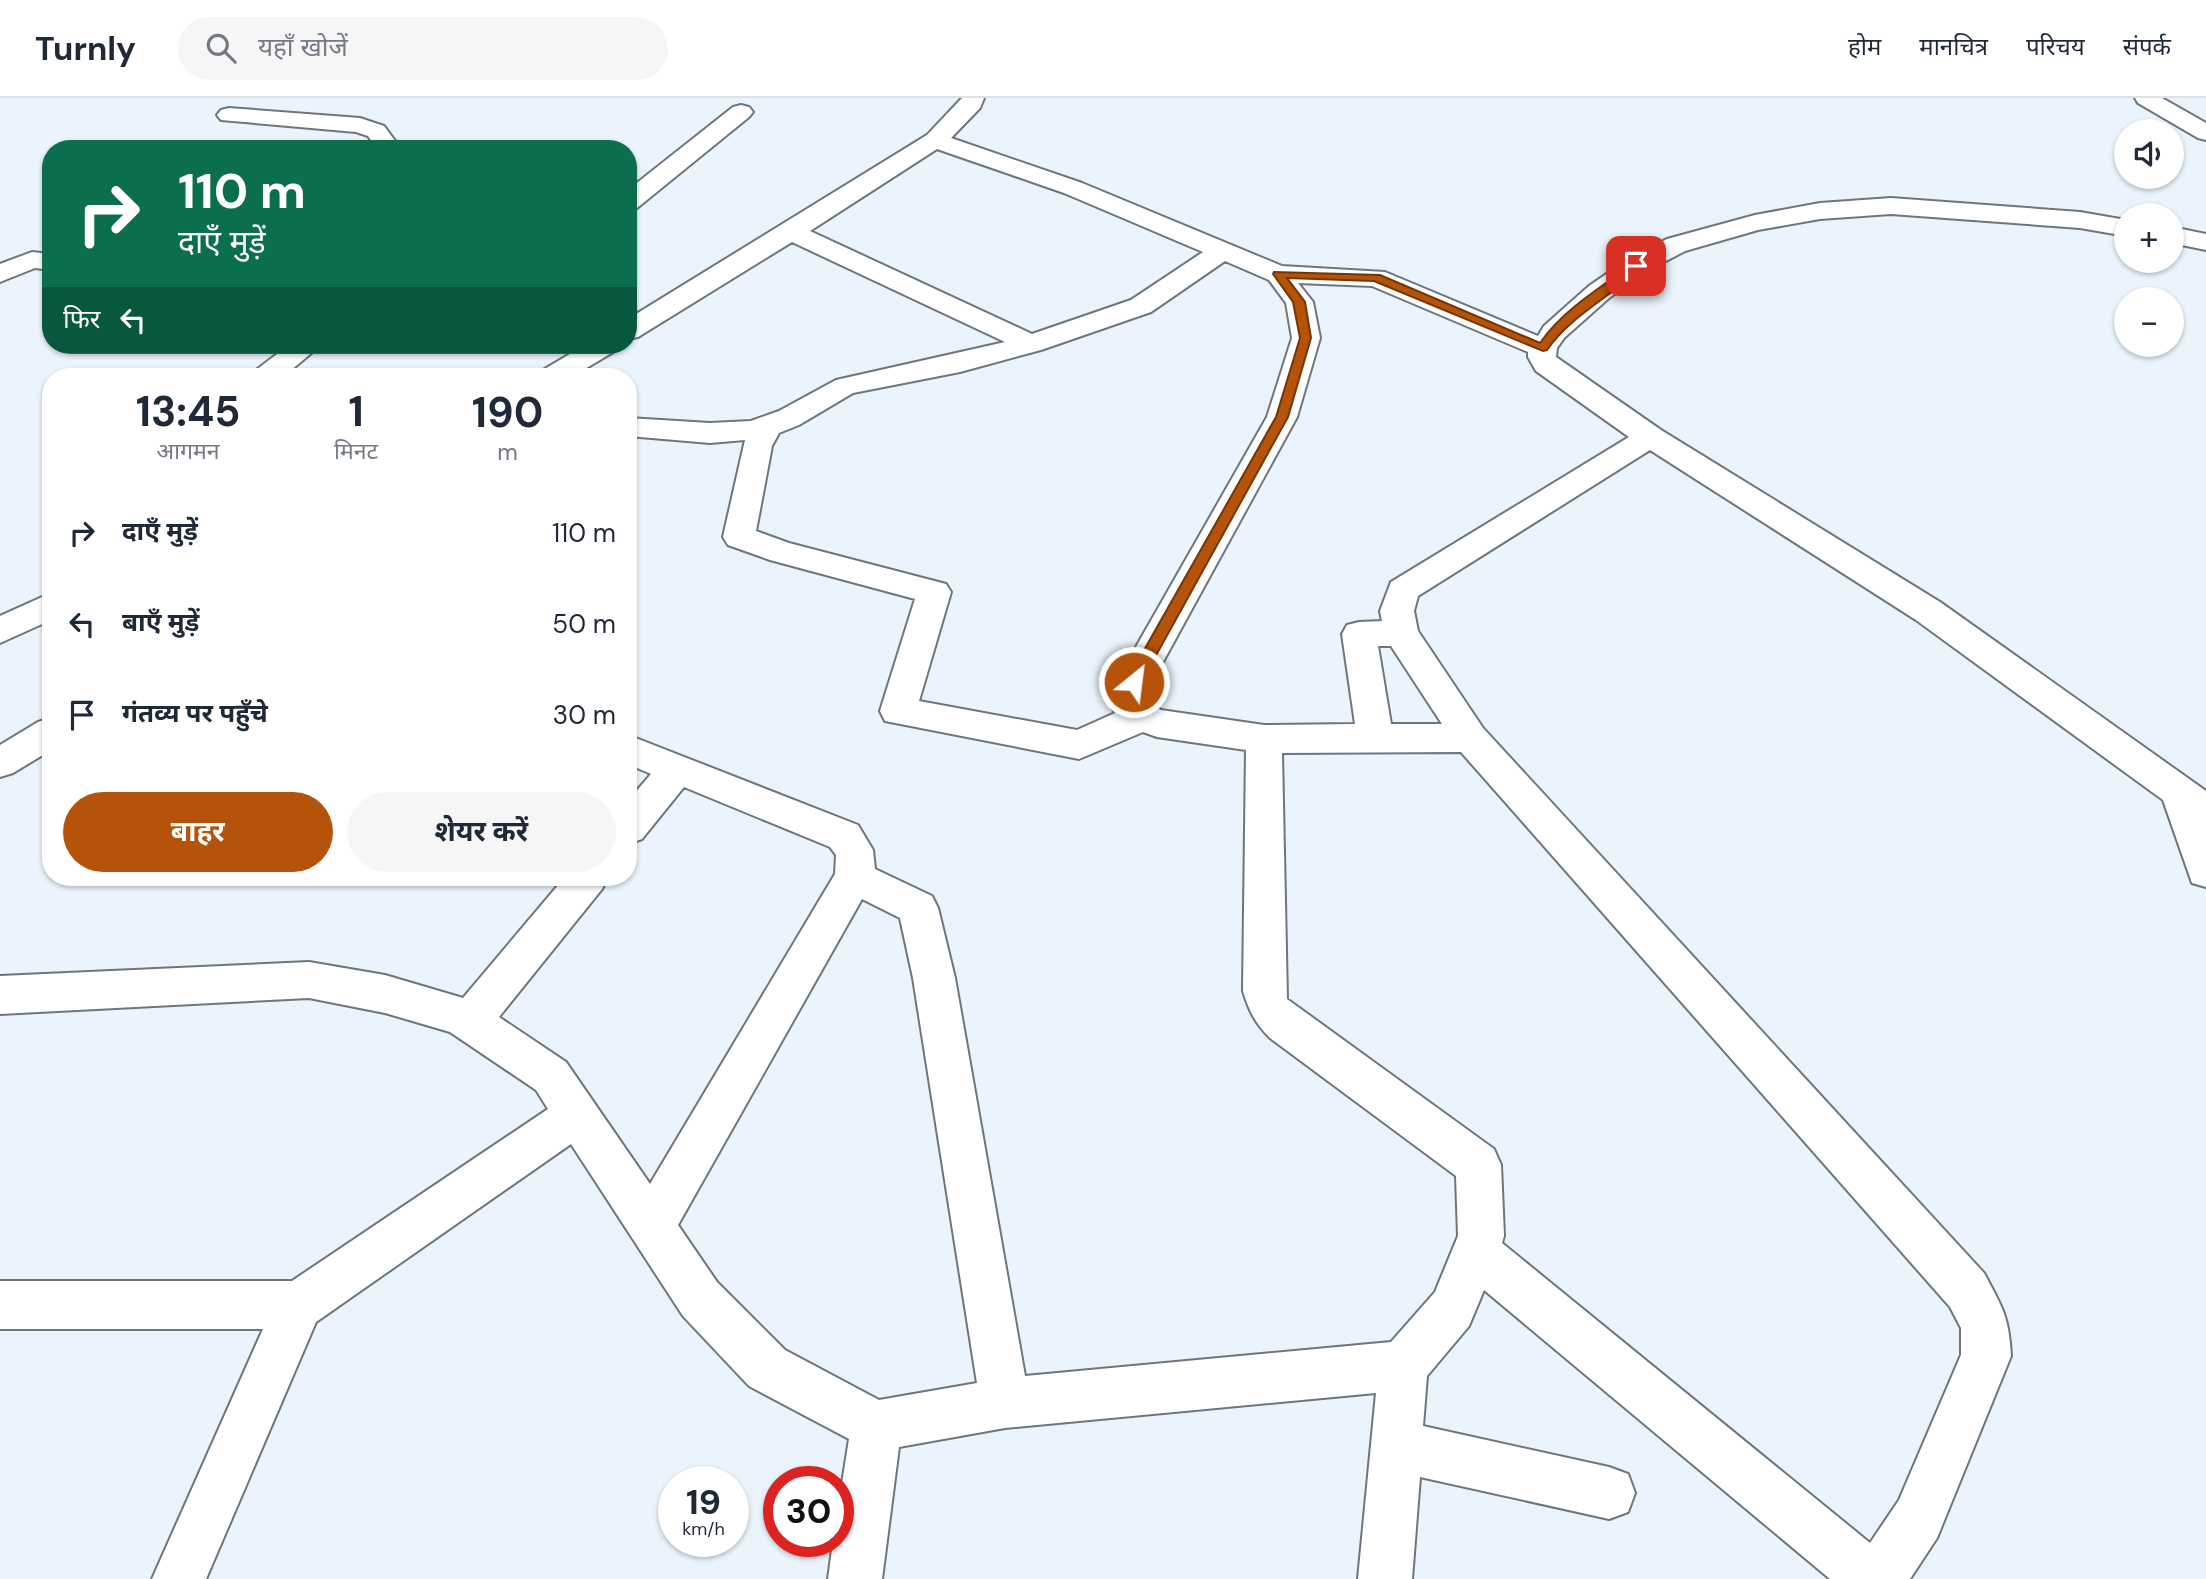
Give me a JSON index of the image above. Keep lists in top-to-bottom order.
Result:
{
  "page": {
    "header": "Turnly",
    "search": "यहाँ खोजें",
    "nav": [
      "होम",
      "मानचित्र",
      "परिचय",
      "संपर्क"
    ],
    "map_buttons": ["+", "−"],
    "turn": ["110 m", "दाएँ मुड़ें"],
    "then": "फिर",
    "eta": [
      "13:45",
      "आगमन",
      "1",
      "मिनट",
      "190",
      "m"
    ],
    "list": [
      {
        "name": "दाएँ मुड़ें",
        "value": "110 m"
      },
      {
        "name": "बाएँ मुड़ें",
        "value": "50 m"
      },
      {
        "name": "गंतव्य पर पहुँचे",
        "value": "30 m"
      }
    ],
    "buttons": ["बाहर", "शेयर करें"],
    "speed": "19 km/h",
    "limit": "30"
  }
}
